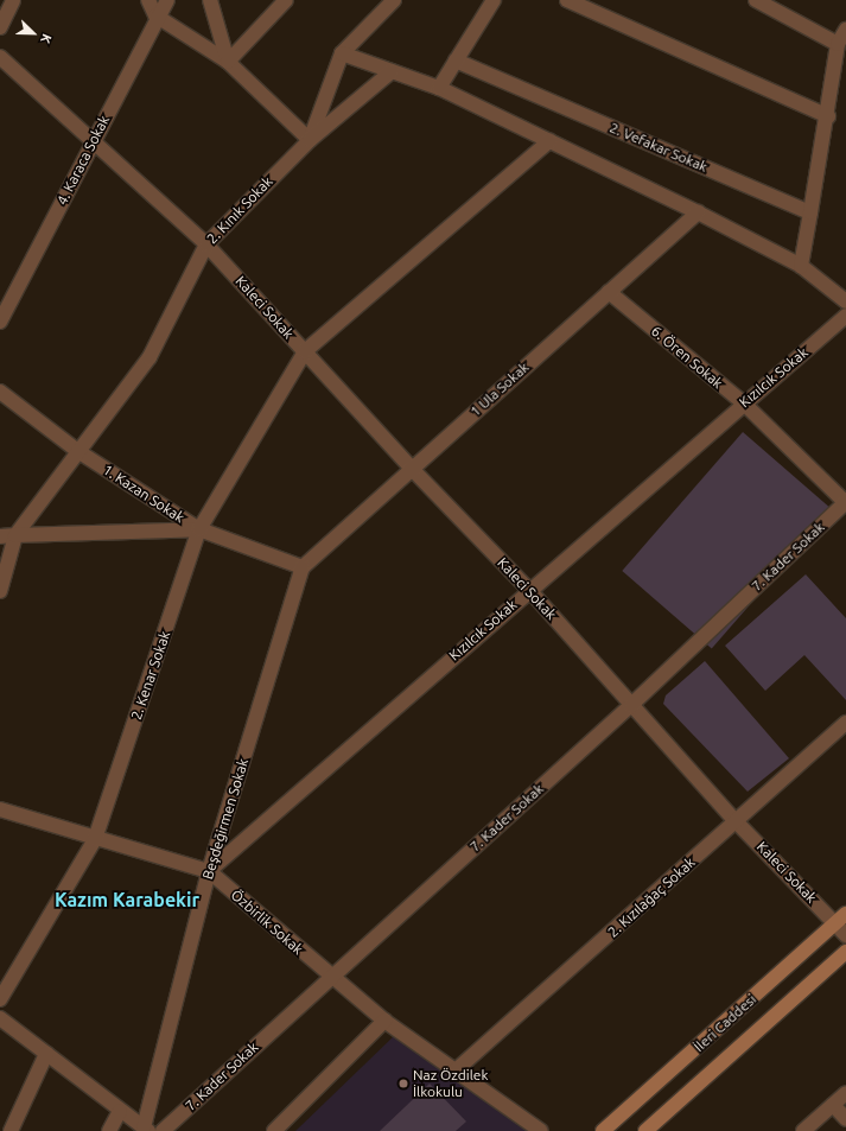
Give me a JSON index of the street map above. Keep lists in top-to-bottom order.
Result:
{
  "streets": {
    "main road": ["İleri Caddesi"],
    "street": [
      "2. Vefakar Sokak",
      "4. Karaca Sokak",
      "2. Kınık Sokak",
      "Kaleci Sokak",
      "6. Ören Sokak",
      "Kızılcık Sokak",
      "1 Ula Sokak",
      "1. Kazan Sokak",
      "7. Kader Sokak",
      "2. Kenar Sokak",
      "Beşdeğirmen Sokak",
      "2. Kızılağaç Sokak",
      "Özbirlik Sokak"
    ]
  },
  "crossings": [
    ["4. Karaca Sokak", "Kaleci Sokak"],
    ["2. Kınık Sokak", "Kaleci Sokak"],
    ["2. Kınık Sokak", "1. Kazan Sokak"],
    ["Kaleci Sokak", "Kızılcık Sokak"],
    ["Kaleci Sokak", "1 Ula Sokak"],
    ["Kaleci Sokak", "7. Kader Sokak"],
    ["Kaleci Sokak", "2. Kenar Sokak"],
    ["Kaleci Sokak", "2. Kızılağaç Sokak"],
    ["Kaleci Sokak", "İleri Caddesi"],
    ["6. Ören Sokak", "Kızılcık Sokak"],
    ["6. Ören Sokak", "1 Ula Sokak"],
    ["6. Ören Sokak", "7. Kader Sokak"],
    ["Kızılcık Sokak", "Beşdeğirmen Sokak"],
    ["Kızılcık Sokak", "Özbirlik Sokak"],
    ["1 Ula Sokak", "1. Kazan Sokak"],
    ["1 Ula Sokak", "Beşdeğirmen Sokak"],
    ["1. Kazan Sokak", "2. Kenar Sokak"],
    ["1. Kazan Sokak", "Beşdeğirmen Sokak"],
    ["7. Kader Sokak", "Özbirlik Sokak"],
    ["2. Kenar Sokak", "Özbirlik Sokak"],
    ["Beşdeğirmen Sokak", "Özbirlik Sokak"],
    ["2. Kızılağaç Sokak", "Özbirlik Sokak"]
  ],
  "districts": ["Kazım Karabekir"],
  "places": ["Naz Özdilek İlkokulu"],
  "north": "bottom right"
}
